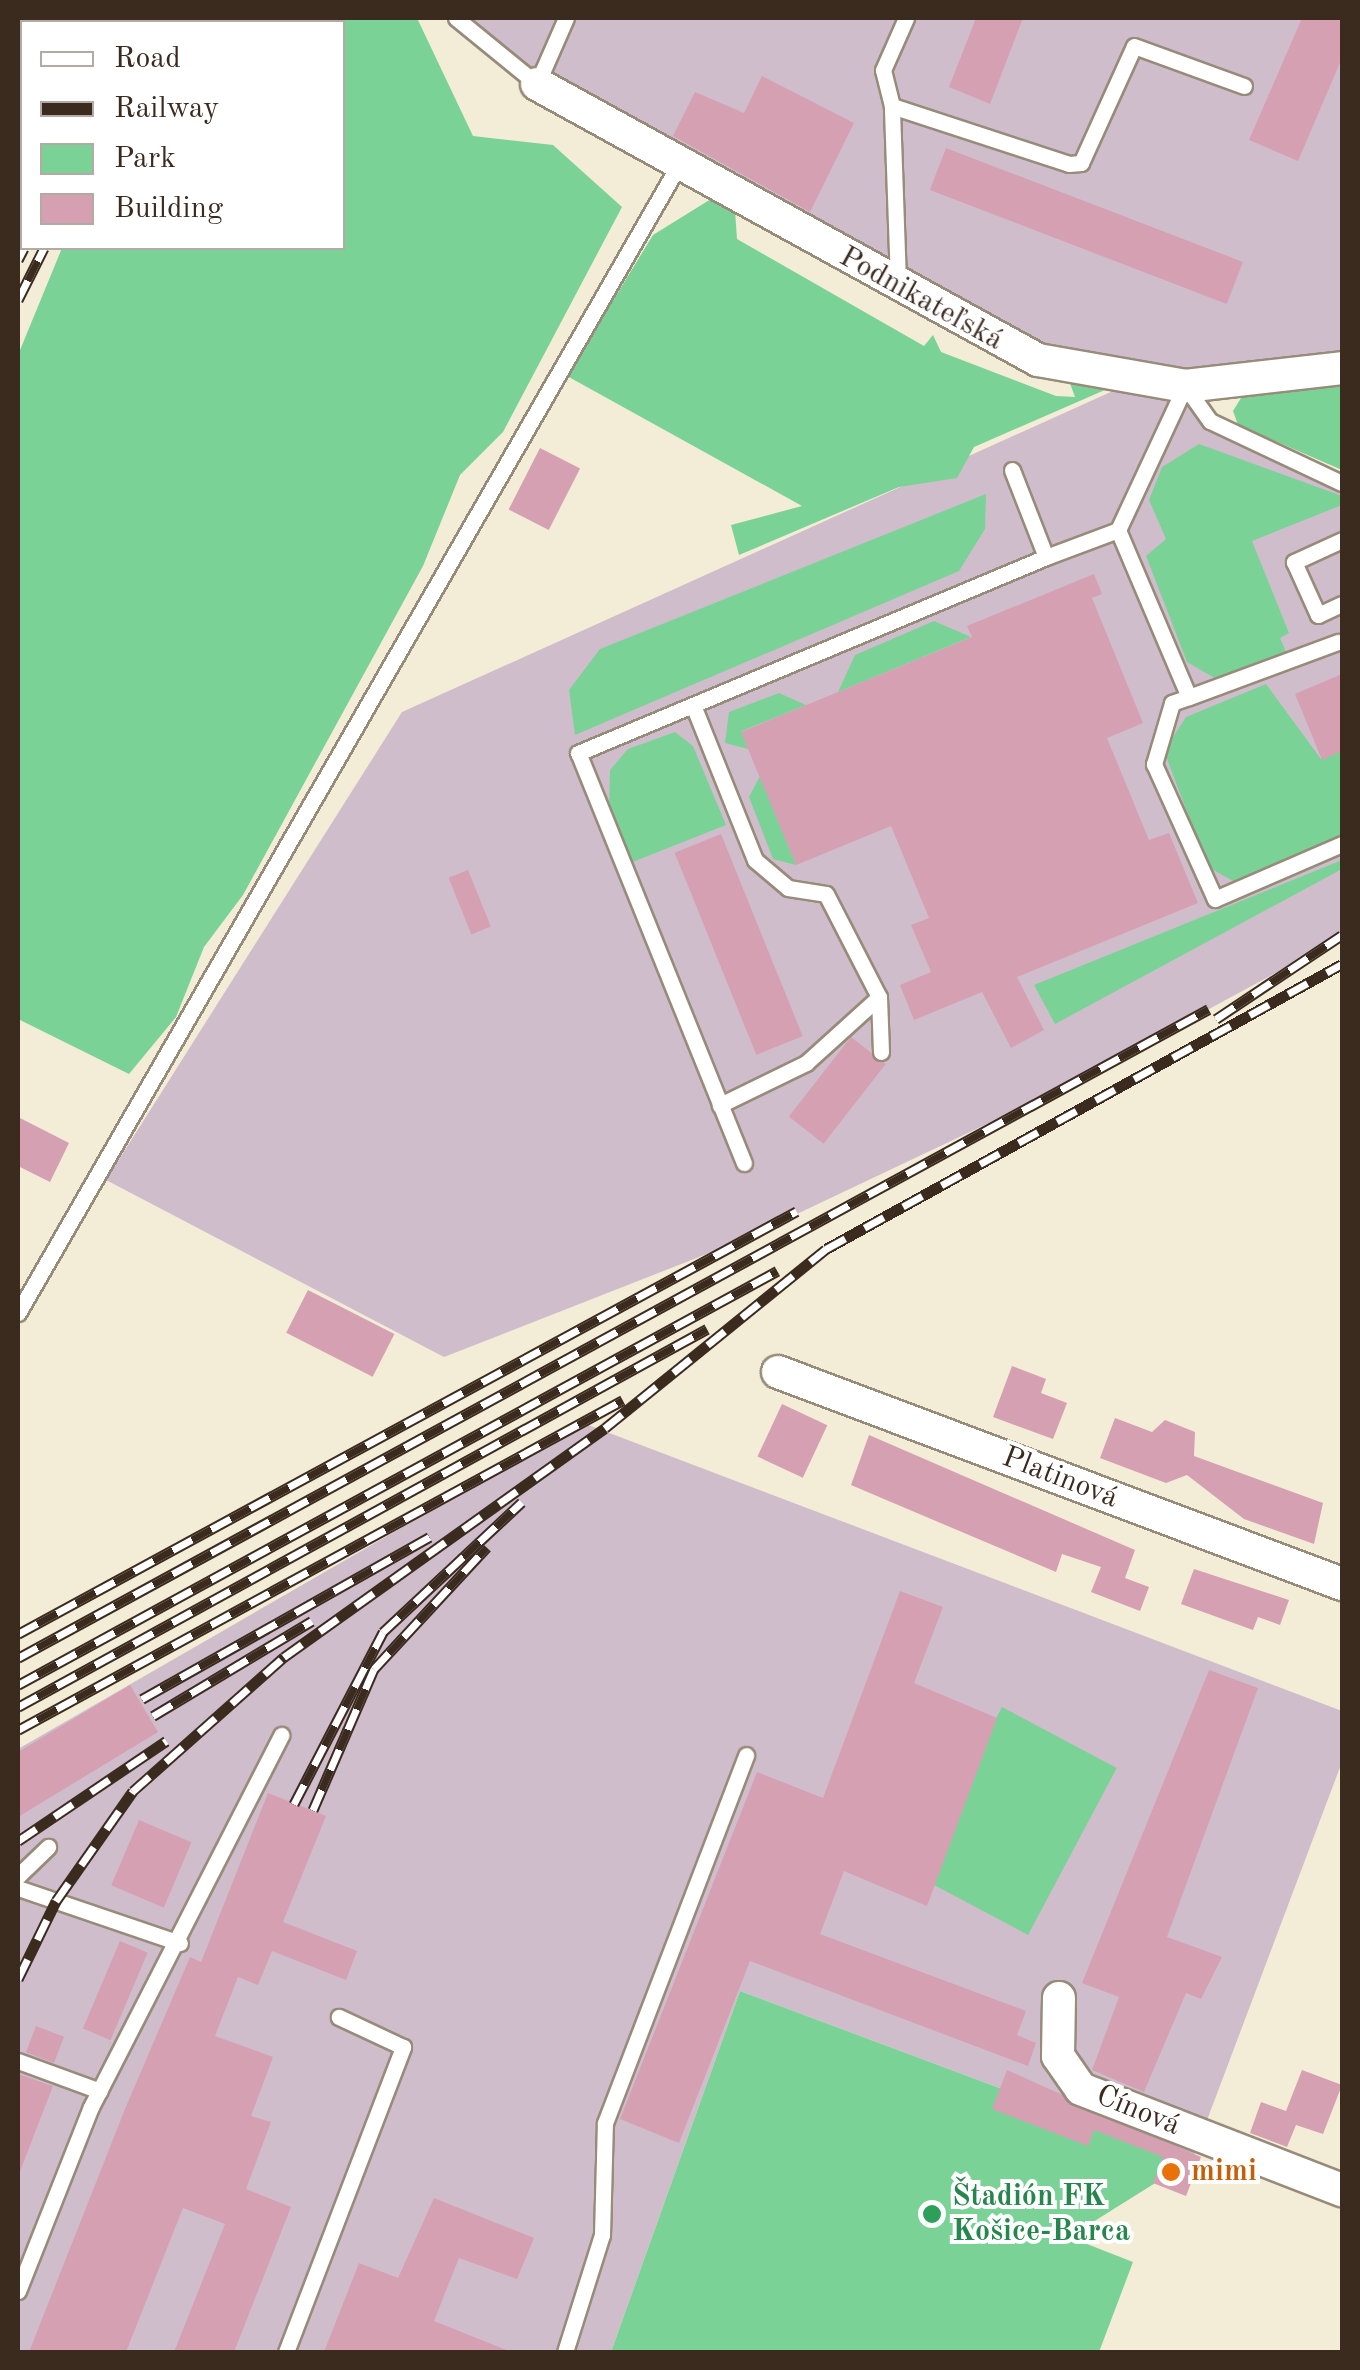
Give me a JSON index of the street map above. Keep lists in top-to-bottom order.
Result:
{
  "streets": {
    "street": ["Podnikateľská", "Platinová", "Cínová"]
  },
  "places": ["mimi", "Štadión FK Košice-Barca"],
  "legend": [
    "Road",
    "Railway",
    "Park",
    "Building"
  ]
}
